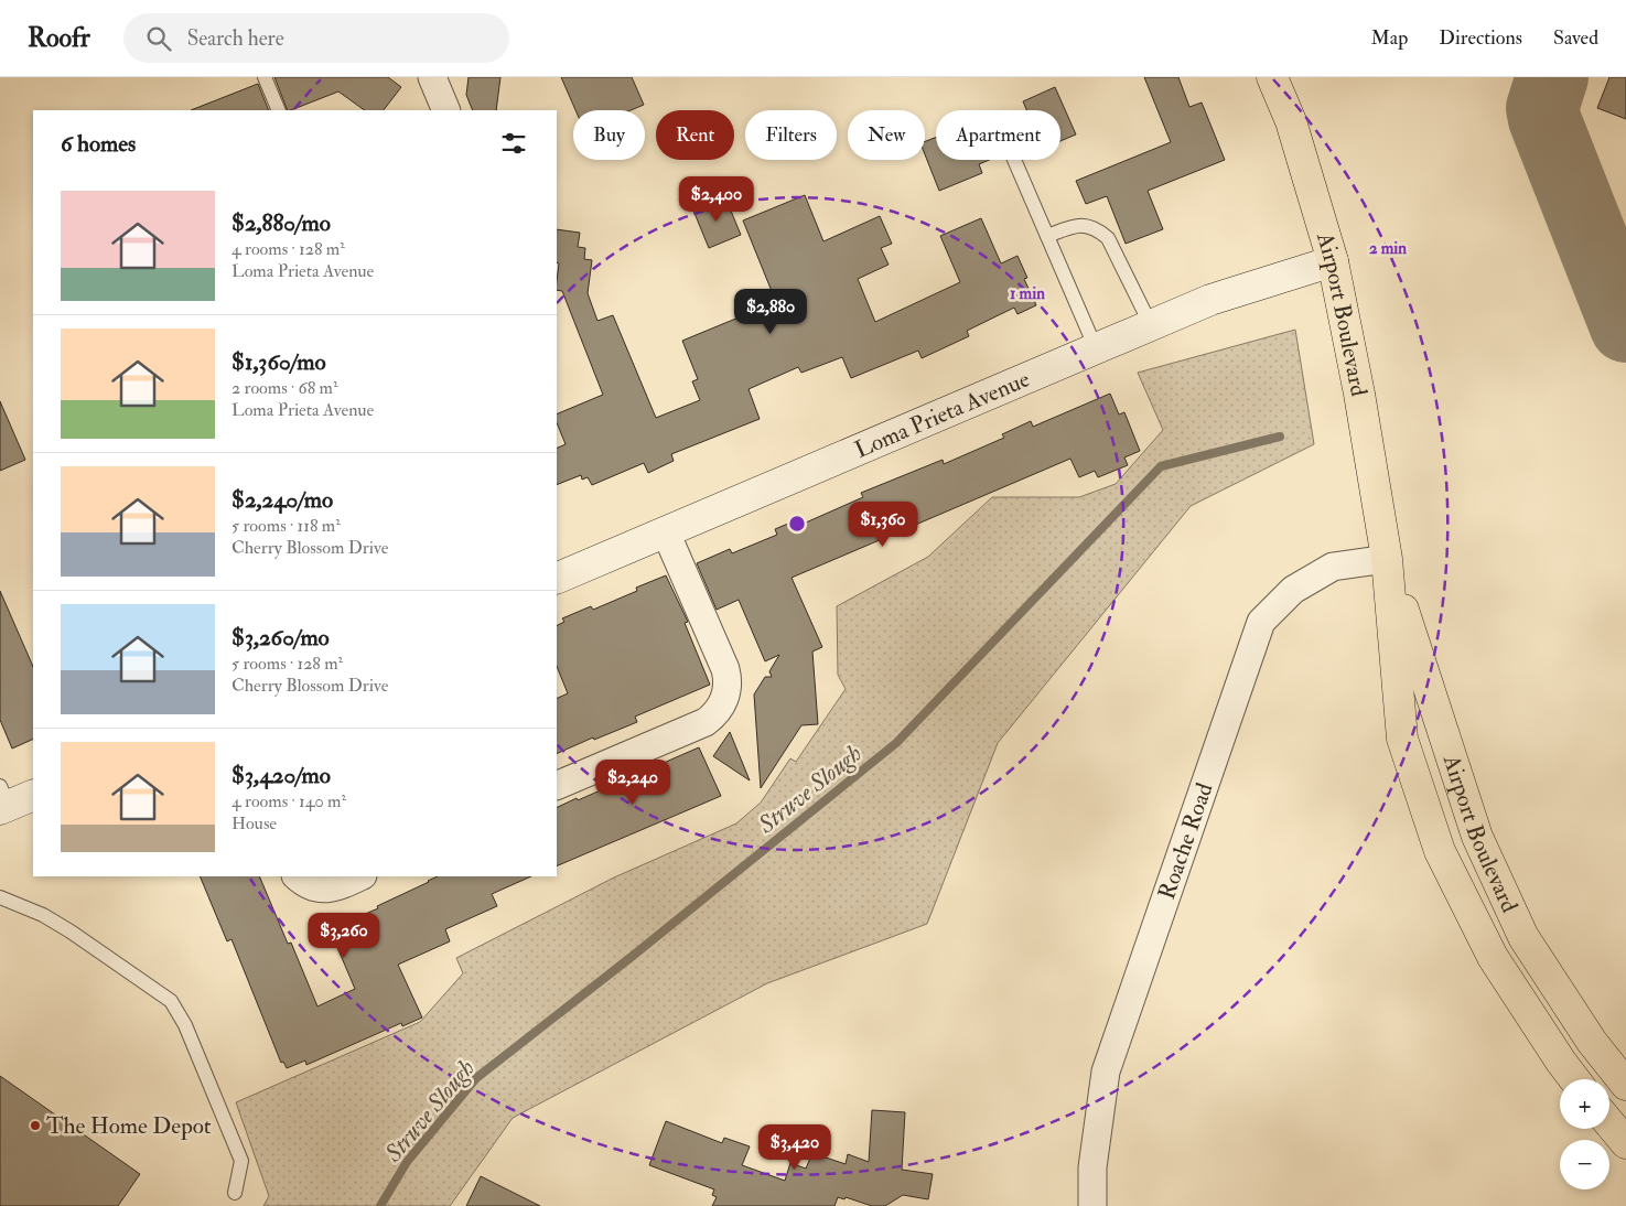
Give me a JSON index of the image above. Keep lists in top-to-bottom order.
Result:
{
  "streets": {
    "main road": ["Airport Boulevard"],
    "street": ["Loma Prieta Avenue", "Roache Road"]
  },
  "crossings": [
    ["Airport Boulevard", "Loma Prieta Avenue"],
    ["Airport Boulevard", "Roache Road"]
  ],
  "water": ["Struve Slough"],
  "places": ["The Home Depot"],
  "page": {
    "header": "Roofr",
    "search": "Search here",
    "nav": ["Map", "Directions", "Saved"],
    "chip": [
      "Buy",
      "Rent",
      "Filters",
      "New",
      "Apartment"
    ],
    "heading": "6 homes",
    "price": [
      "$2,400",
      "$2,880",
      "$1,360",
      "$2,240",
      "$3,260",
      "$3,420"
    ],
    "list": [
      {
        "name": "$2,880/mo",
        "note": "4 rooms · 128 m² · Loma Prieta Avenue"
      },
      {
        "name": "$1,360/mo",
        "note": "2 rooms · 68 m² · Loma Prieta Avenue"
      },
      {
        "name": "$2,240/mo",
        "note": "5 rooms · 118 m² · Cherry Blossom Drive"
      },
      {
        "name": "$3,260/mo",
        "note": "5 rooms · 128 m² · Cherry Blossom Drive"
      },
      {
        "name": "$3,420/mo",
        "note": "4 rooms · 140 m² · House"
      }
    ],
    "map_buttons": ["+", "−"]
  },
  "rings": ["2 min", "1 min"]
}
